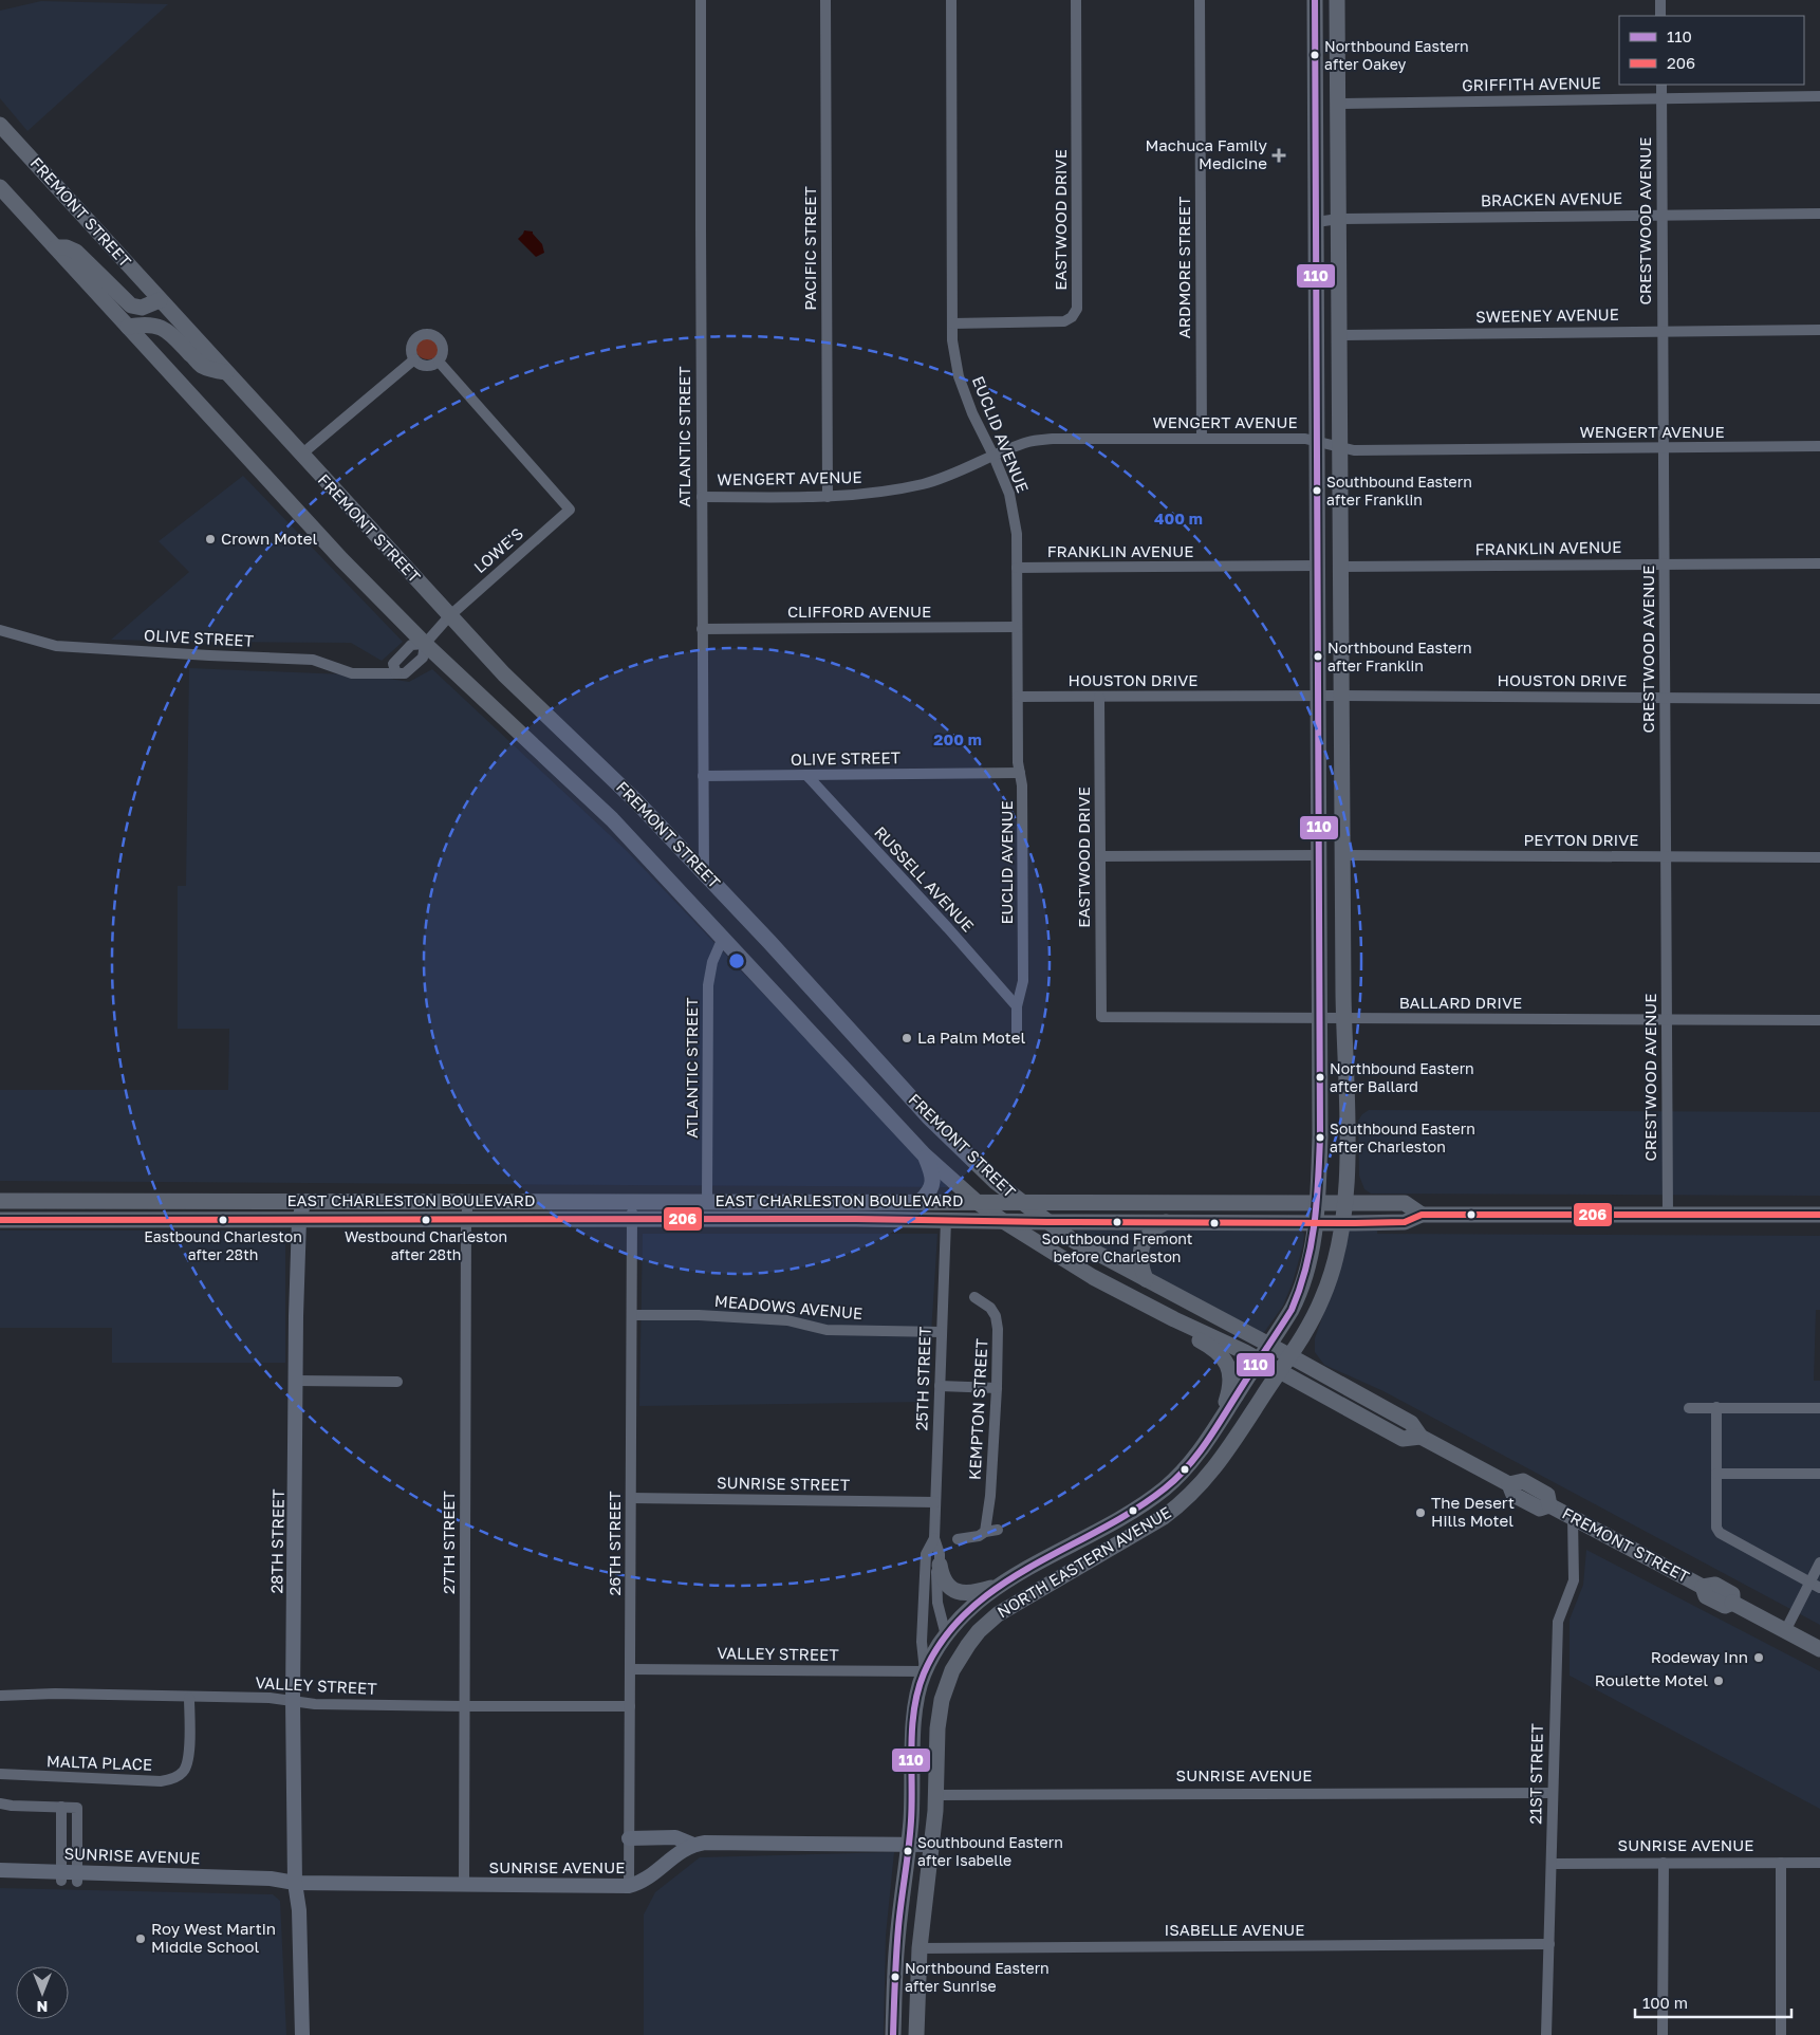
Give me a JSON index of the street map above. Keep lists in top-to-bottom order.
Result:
{
  "streets": {
    "main road": ["FREMONT STREET", "EAST CHARLESTON BOULEVARD", "NORTH EASTERN AVENUE"],
    "street": [
      "GRIFFITH AVENUE",
      "BRACKEN AVENUE",
      "EASTWOOD DRIVE",
      "CRESTWOOD AVENUE",
      "PACIFIC STREET",
      "ARDMORE STREET",
      "SWEENEY AVENUE",
      "WENGERT AVENUE",
      "EUCLID AVENUE",
      "ATLANTIC STREET",
      "FRANKLIN AVENUE",
      "LOWE'S",
      "CLIFFORD AVENUE",
      "OLIVE STREET",
      "HOUSTON DRIVE",
      "PEYTON DRIVE",
      "RUSSELL AVENUE",
      "BALLARD DRIVE",
      "MEADOWS AVENUE",
      "25TH STREET",
      "KEMPTON STREET",
      "SUNRISE STREET",
      "28TH STREET",
      "27TH STREET",
      "26TH STREET",
      "VALLEY STREET",
      "MALTA PLACE",
      "21ST STREET",
      "SUNRISE AVENUE",
      "ISABELLE AVENUE"
    ]
  },
  "crossings": [
    ["GRIFFITH AVENUE", "CRESTWOOD AVENUE"],
    ["GRIFFITH AVENUE", "NORTH EASTERN AVENUE"],
    ["BRACKEN AVENUE", "CRESTWOOD AVENUE"],
    ["BRACKEN AVENUE", "NORTH EASTERN AVENUE"],
    ["FREMONT STREET", "ATLANTIC STREET"],
    ["FREMONT STREET", "LOWE'S"],
    ["FREMONT STREET", "OLIVE STREET"],
    ["FREMONT STREET", "EAST CHARLESTON BOULEVARD"],
    ["FREMONT STREET", "NORTH EASTERN AVENUE"],
    ["FREMONT STREET", "21ST STREET"],
    ["EASTWOOD DRIVE", "EUCLID AVENUE"],
    ["EASTWOOD DRIVE", "HOUSTON DRIVE"],
    ["EASTWOOD DRIVE", "BALLARD DRIVE"],
    ["CRESTWOOD AVENUE", "SWEENEY AVENUE"],
    ["CRESTWOOD AVENUE", "WENGERT AVENUE"],
    ["CRESTWOOD AVENUE", "FRANKLIN AVENUE"],
    ["CRESTWOOD AVENUE", "HOUSTON DRIVE"],
    ["CRESTWOOD AVENUE", "PEYTON DRIVE"],
    ["CRESTWOOD AVENUE", "BALLARD DRIVE"],
    ["CRESTWOOD AVENUE", "EAST CHARLESTON BOULEVARD"],
    ["PACIFIC STREET", "WENGERT AVENUE"],
    ["ARDMORE STREET", "WENGERT AVENUE"],
    ["SWEENEY AVENUE", "NORTH EASTERN AVENUE"],
    ["WENGERT AVENUE", "EUCLID AVENUE"],
    ["WENGERT AVENUE", "ATLANTIC STREET"],
    ["WENGERT AVENUE", "NORTH EASTERN AVENUE"],
    ["EUCLID AVENUE", "FRANKLIN AVENUE"],
    ["EUCLID AVENUE", "CLIFFORD AVENUE"],
    ["EUCLID AVENUE", "OLIVE STREET"],
    ["EUCLID AVENUE", "HOUSTON DRIVE"],
    ["EUCLID AVENUE", "RUSSELL AVENUE"],
    ["ATLANTIC STREET", "CLIFFORD AVENUE"],
    ["ATLANTIC STREET", "OLIVE STREET"],
    ["ATLANTIC STREET", "EAST CHARLESTON BOULEVARD"],
    ["FRANKLIN AVENUE", "NORTH EASTERN AVENUE"],
    ["LOWE'S", "OLIVE STREET"],
    ["OLIVE STREET", "RUSSELL AVENUE"],
    ["HOUSTON DRIVE", "NORTH EASTERN AVENUE"],
    ["PEYTON DRIVE", "NORTH EASTERN AVENUE"],
    ["BALLARD DRIVE", "NORTH EASTERN AVENUE"],
    ["EAST CHARLESTON BOULEVARD", "25TH STREET"],
    ["EAST CHARLESTON BOULEVARD", "28TH STREET"],
    ["EAST CHARLESTON BOULEVARD", "27TH STREET"],
    ["EAST CHARLESTON BOULEVARD", "26TH STREET"],
    ["EAST CHARLESTON BOULEVARD", "NORTH EASTERN AVENUE"],
    ["MEADOWS AVENUE", "25TH STREET"],
    ["MEADOWS AVENUE", "26TH STREET"],
    ["25TH STREET", "SUNRISE STREET"],
    ["25TH STREET", "NORTH EASTERN AVENUE"],
    ["25TH STREET", "VALLEY STREET"],
    ["SUNRISE STREET", "26TH STREET"],
    ["28TH STREET", "VALLEY STREET"],
    ["28TH STREET", "SUNRISE AVENUE"],
    ["27TH STREET", "VALLEY STREET"],
    ["27TH STREET", "SUNRISE AVENUE"],
    ["26TH STREET", "VALLEY STREET"],
    ["26TH STREET", "SUNRISE AVENUE"],
    ["NORTH EASTERN AVENUE", "VALLEY STREET"],
    ["NORTH EASTERN AVENUE", "SUNRISE AVENUE"],
    ["NORTH EASTERN AVENUE", "ISABELLE AVENUE"],
    ["VALLEY STREET", "MALTA PLACE"],
    ["21ST STREET", "SUNRISE AVENUE"],
    ["21ST STREET", "ISABELLE AVENUE"]
  ],
  "places": {
    "other": [
      "Northbound Eastern after Oakey",
      "Southbound Eastern after Franklin",
      "Crown Motel",
      "Northbound Eastern after Franklin",
      "La Palm Motel",
      "Northbound Eastern after Ballard",
      "Southbound Eastern after Charleston",
      "Eastbound Charleston after 28th",
      "Westbound Charleston after 28th",
      "Southbound Fremont before Charleston",
      "The Desert Hills Motel",
      "Rodeway Inn",
      "Roulette Motel",
      "Southbound Eastern after Isabelle",
      "Roy West Martin Middle School",
      "Northbound Eastern after Sunrise"
    ],
    "health": ["Machuca Family Medicine"]
  },
  "lines": ["transit line 110", "transit line 206"],
  "legend": ["110", "206"],
  "scale_bar": "100 m",
  "north": "bottom",
  "rings": ["400 m", "200 m"]
}
